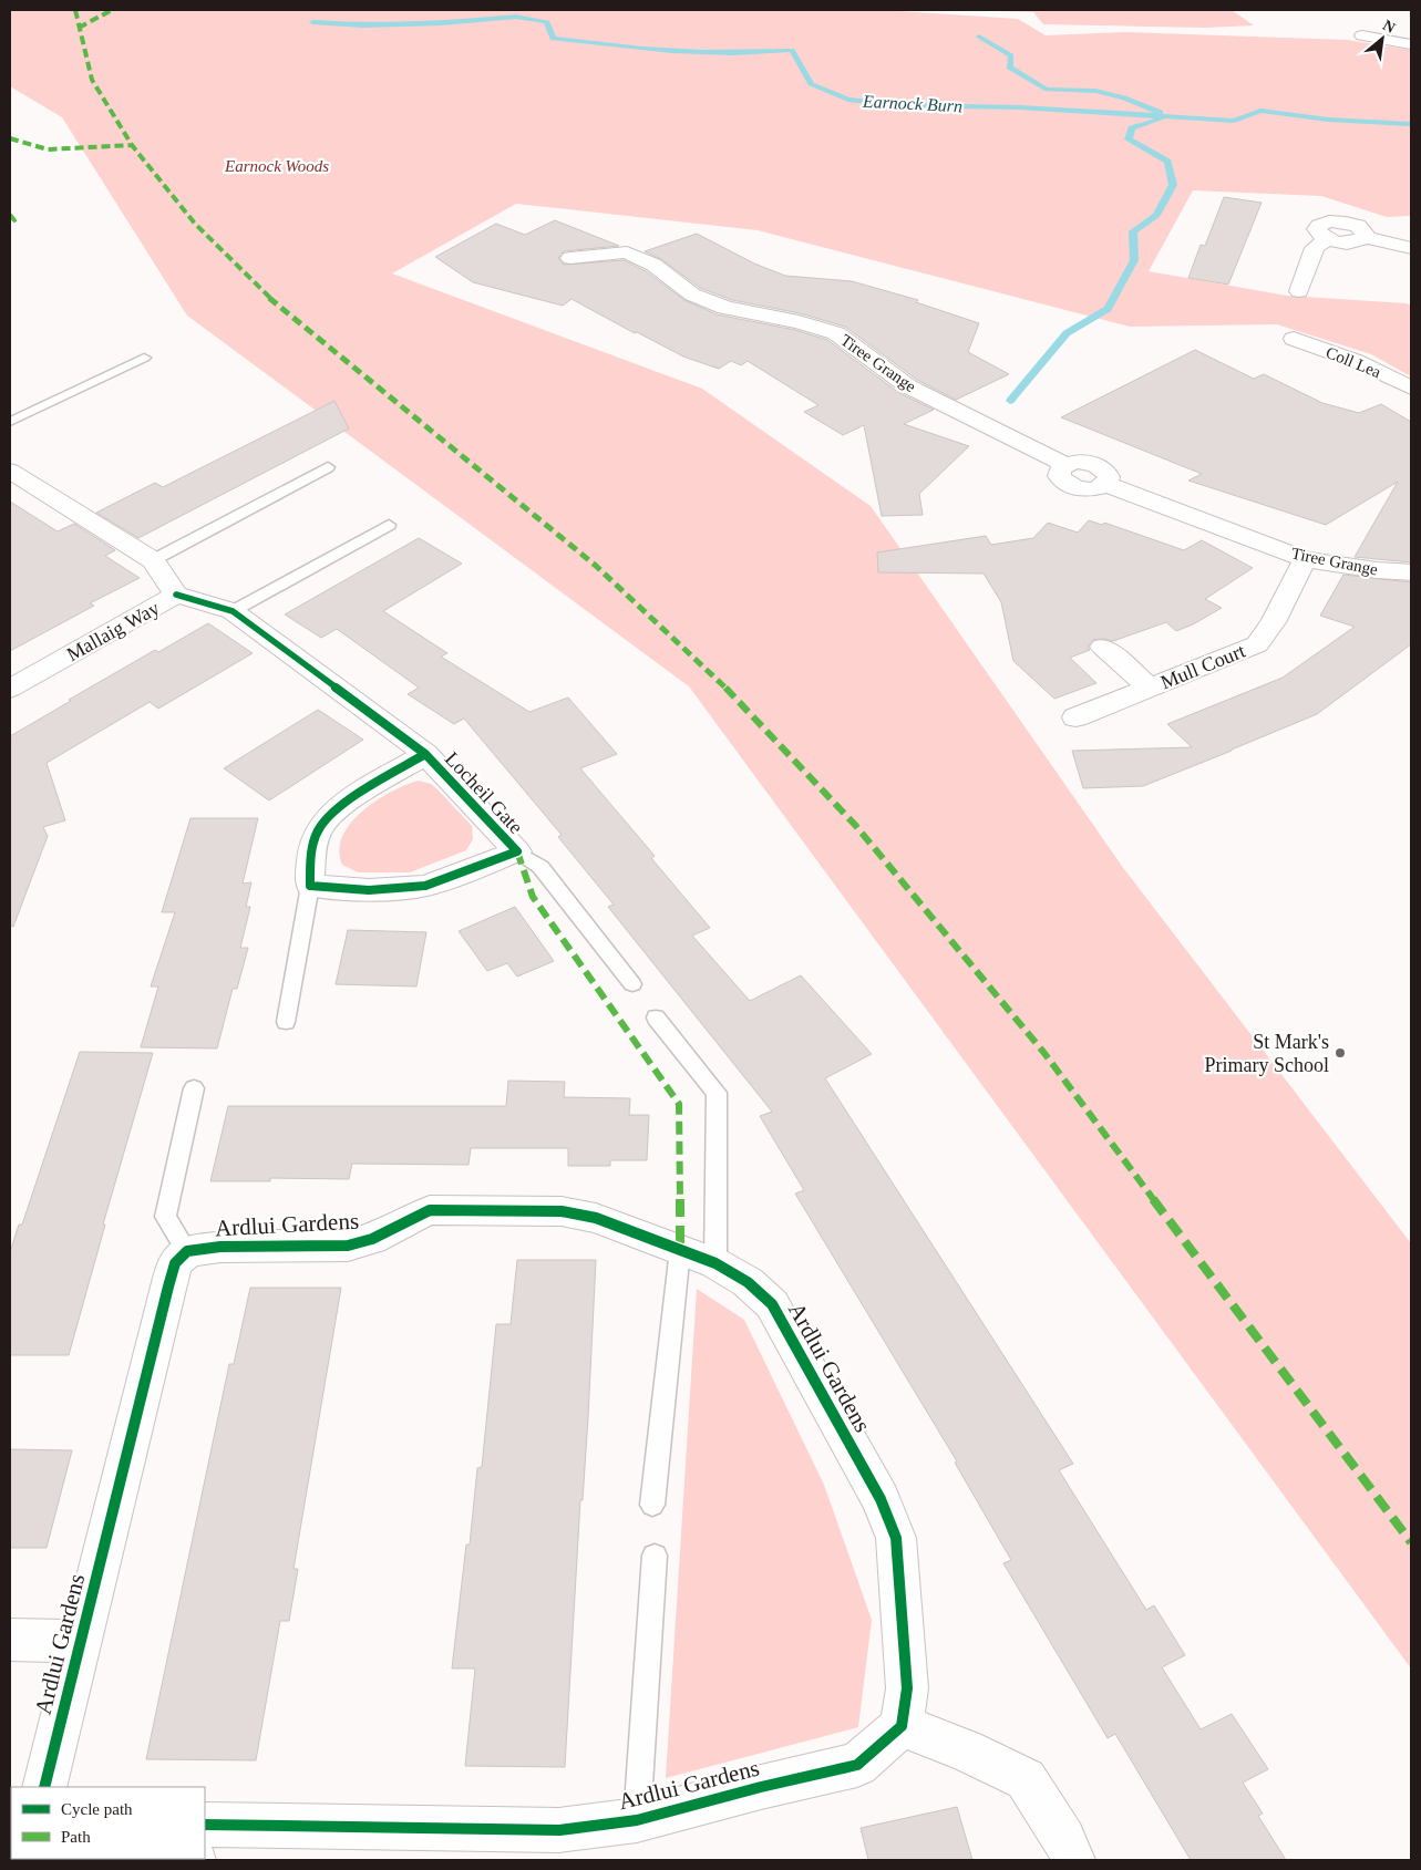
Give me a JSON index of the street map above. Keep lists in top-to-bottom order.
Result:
{
  "streets": {
    "street": [
      "Coll Lea",
      "Tiree Grange",
      "Mallaig Way",
      "Mull Court",
      "Locheil Gate",
      "Ardlui Gardens"
    ]
  },
  "crossings": [
    ["Tiree Grange", "Mull Court"],
    ["Mallaig Way", "Locheil Gate"]
  ],
  "water": ["Earnock Burn"],
  "parks": ["Earnock Woods"],
  "places": ["St Mark's Primary School"],
  "legend": ["Cycle path", "Path"],
  "north": "top right"
}
